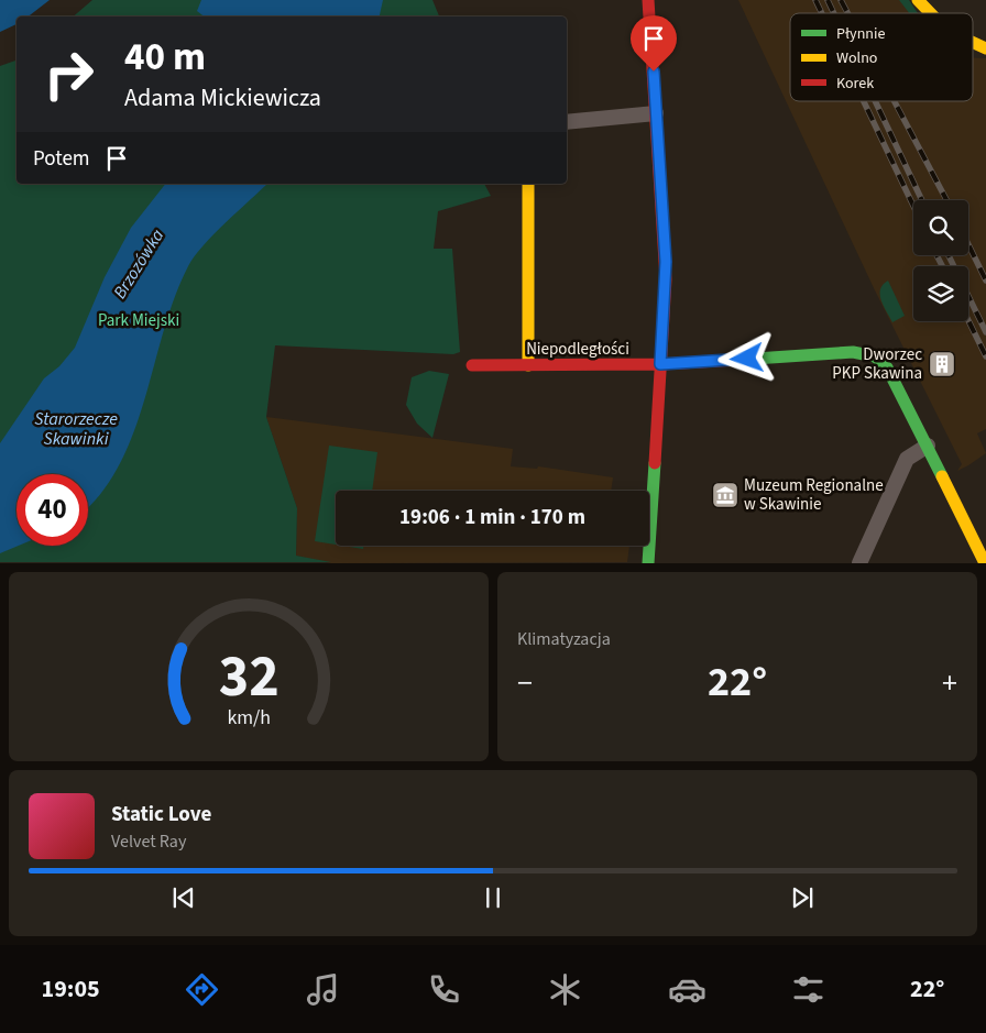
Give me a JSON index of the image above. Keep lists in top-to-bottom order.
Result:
{
  "streets": {
    "street": ["Niepodległości"]
  },
  "water": ["Brzozówka", "Starorzecze Skawinki"],
  "parks": ["Park Miejski"],
  "places": {
    "building": ["Dworzec PKP Skawina"],
    "museum": ["Muzeum Regionalne w Skawinie"]
  },
  "legend": ["Płynnie", "Wolno", "Korek"],
  "page": {
    "turn": ["40 m", "Adama Mickiewicza"],
    "then": "Potem",
    "limit": "40",
    "trip": "19:06 · 1 min · 170 m",
    "tile": "Klimatyzacja",
    "heat": ["−", "22°", "+"],
    "song": ["Static Love", "Velvet Ray"],
    "tabs": ["19:05", "22°"],
    "gauge": ["32", "km/h"]
  }
}
